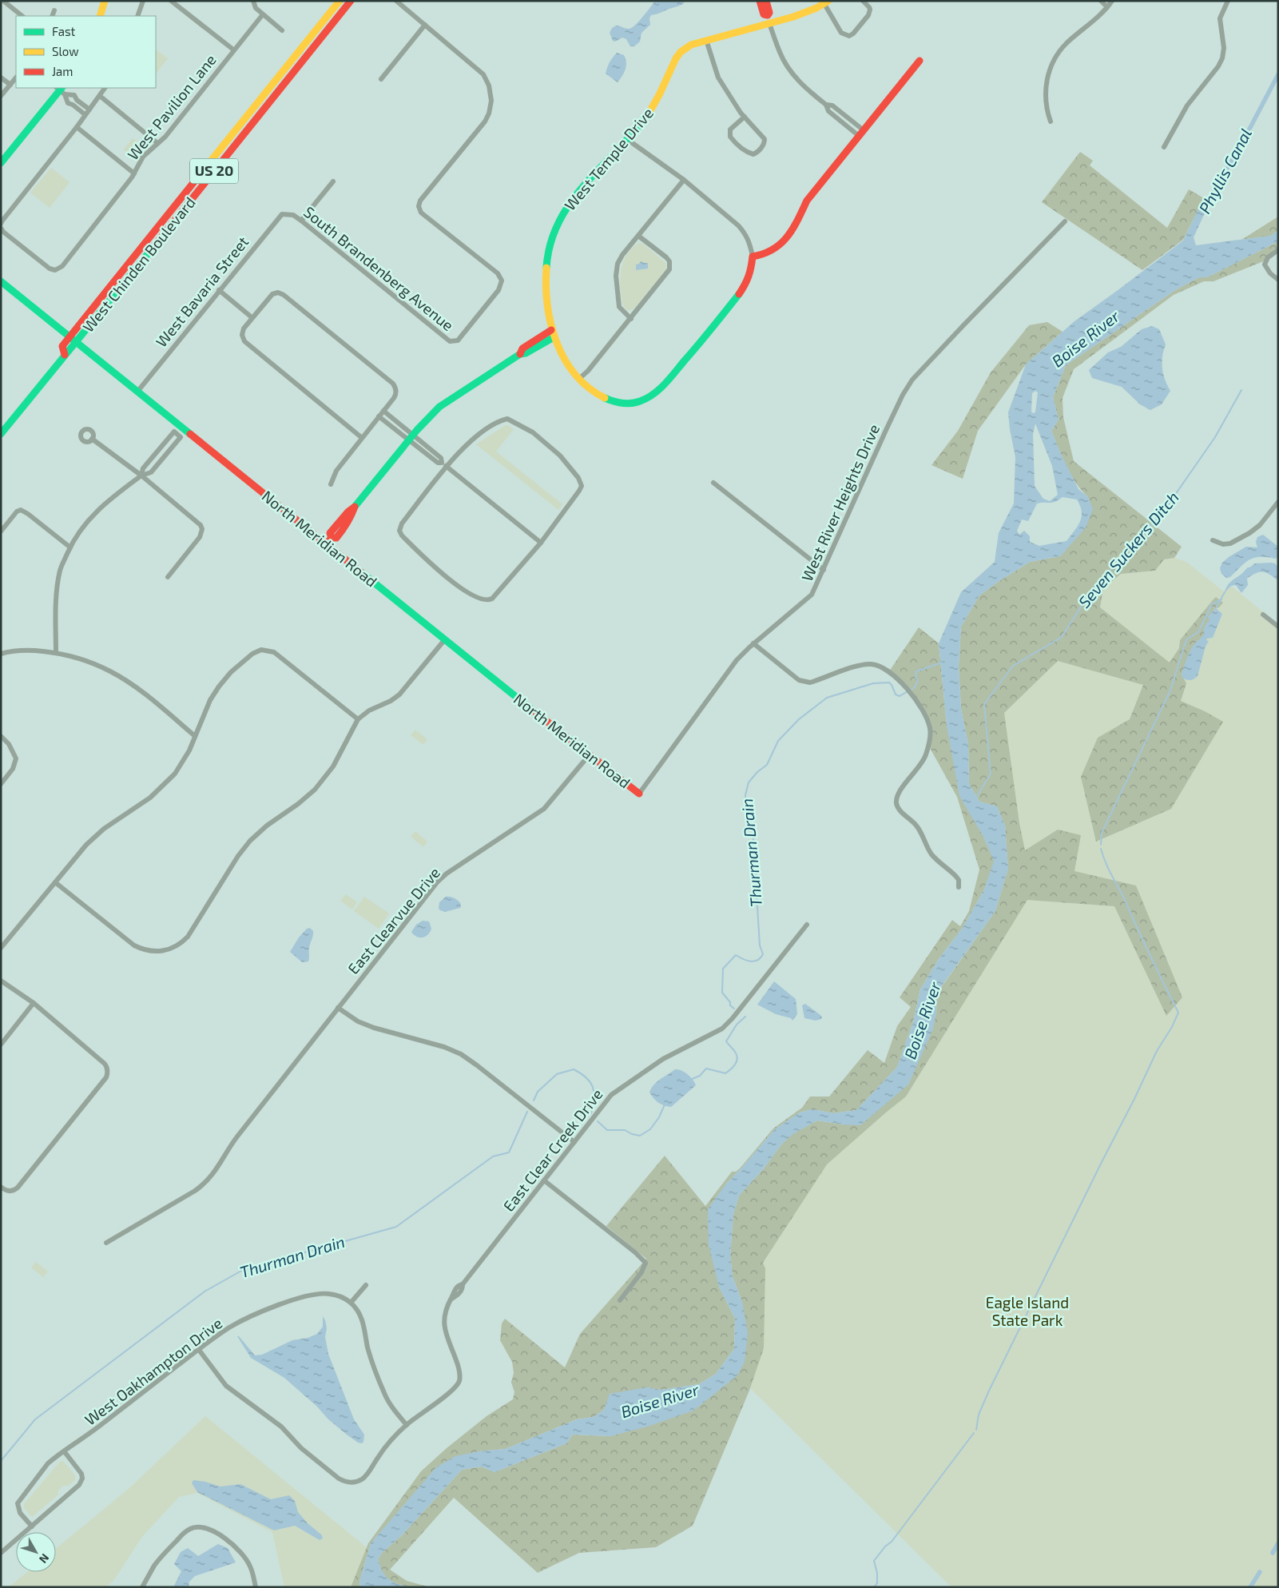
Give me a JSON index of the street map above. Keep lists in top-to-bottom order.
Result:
{
  "streets": {
    "street": [
      "West Pavilion Lane",
      "West Temple Drive",
      "US 20",
      "West Chinden Boulevard",
      "South Brandenberg Avenue",
      "West Bavaria Street",
      "West River Heights Drive",
      "North Meridian Road",
      "East Clearvue Drive",
      "East Clear Creek Drive",
      "West Oakhampton Drive"
    ]
  },
  "crossings": [
    ["US 20", "West Chinden Boulevard"],
    ["US 20", "North Meridian Road"],
    ["West Chinden Boulevard", "North Meridian Road"],
    ["South Brandenberg Avenue", "West Bavaria Street"],
    ["West Bavaria Street", "North Meridian Road"],
    ["West River Heights Drive", "North Meridian Road"],
    ["North Meridian Road", "East Clearvue Drive"]
  ],
  "water": [
    "Phyllis Canal",
    "Boise River",
    "Seven Suckers Ditch",
    "Thurman Drain"
  ],
  "parks": ["Eagle Island State Park"],
  "legend": ["Fast", "Slow", "Jam"],
  "north": "bottom right"
}
